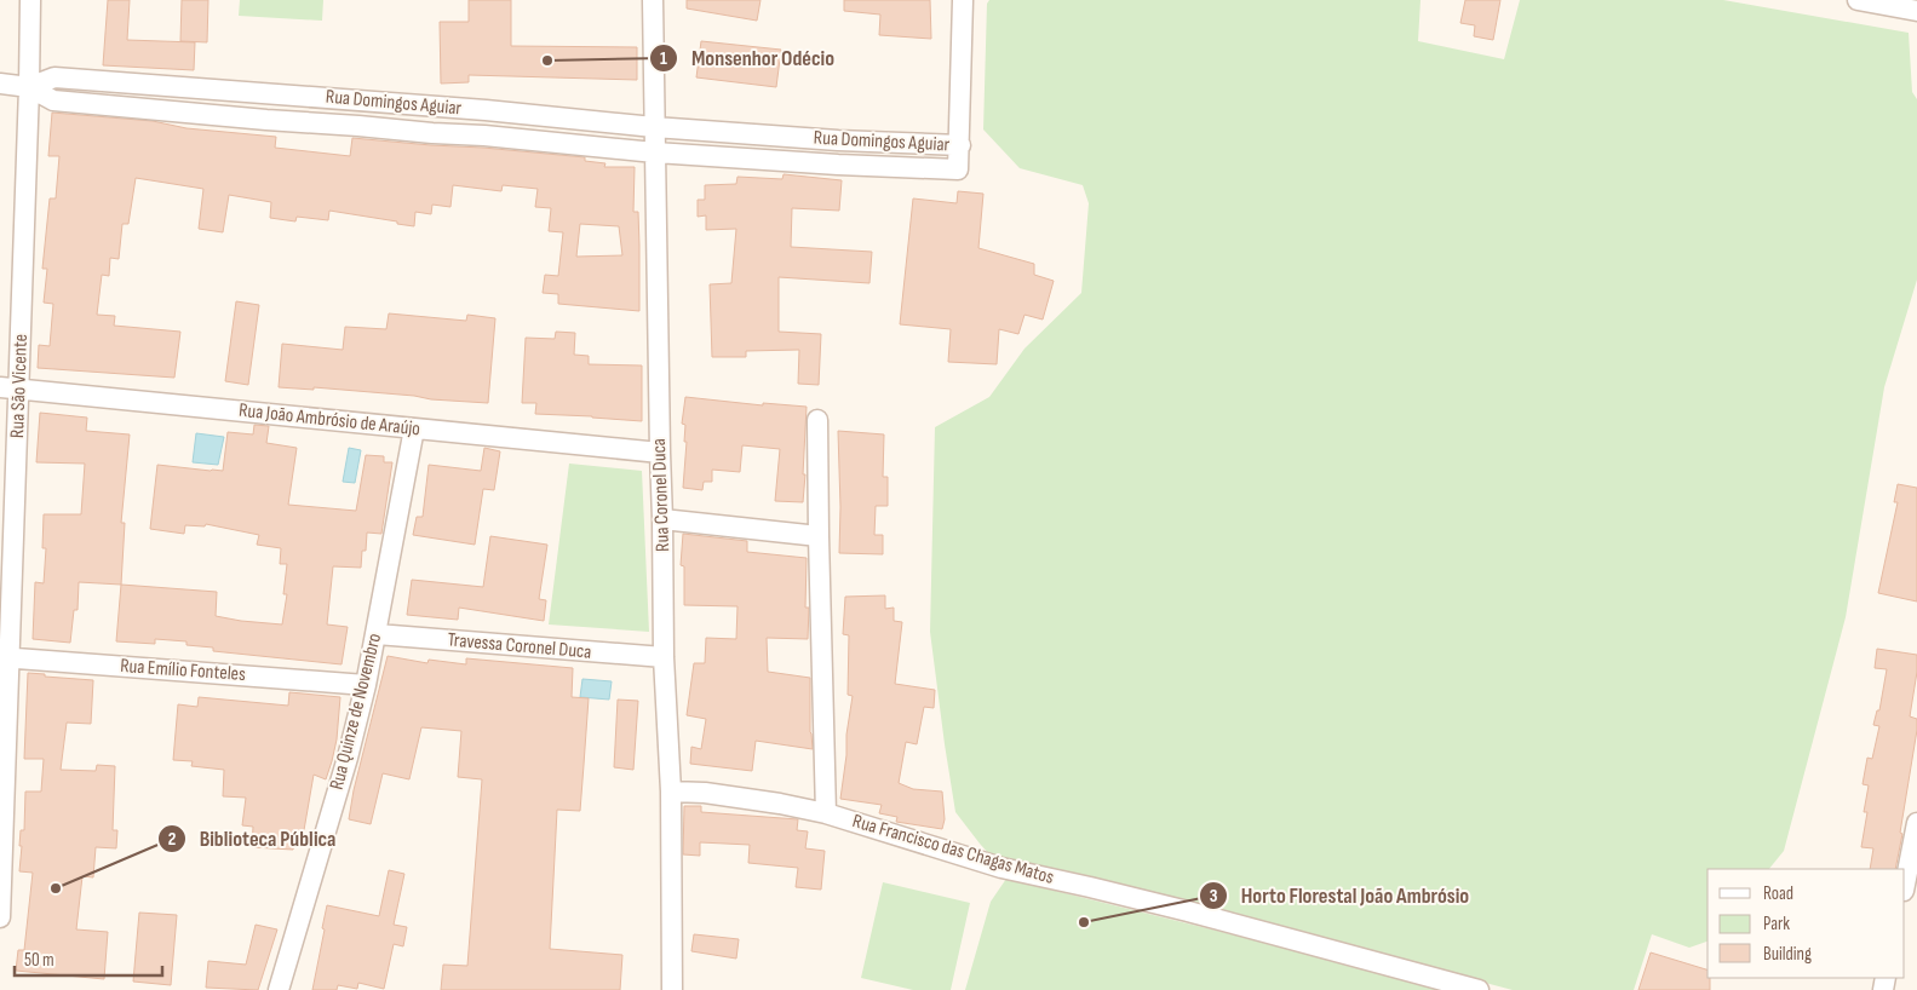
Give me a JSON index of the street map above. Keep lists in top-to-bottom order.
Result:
{
  "streets": {
    "street": [
      "Rua Domingos Aguiar",
      "Rua São Vicente",
      "Rua João Ambrósio de Araújo",
      "Rua Coronel Duca",
      "Travessa Coronel Duca",
      "Rua Emílio Fonteles",
      "Rua Quinze de Novembro",
      "Rua Francisco das Chagas Matos"
    ]
  },
  "crossings": [
    ["Rua Domingos Aguiar", "Rua São Vicente"],
    ["Rua Domingos Aguiar", "Rua Coronel Duca"],
    ["Rua São Vicente", "Rua João Ambrósio de Araújo"],
    ["Rua São Vicente", "Rua Emílio Fonteles"],
    ["Rua João Ambrósio de Araújo", "Rua Coronel Duca"],
    ["Rua João Ambrósio de Araújo", "Rua Quinze de Novembro"],
    ["Rua Coronel Duca", "Travessa Coronel Duca"],
    ["Rua Coronel Duca", "Rua Francisco das Chagas Matos"],
    ["Travessa Coronel Duca", "Rua Quinze de Novembro"],
    ["Rua Emílio Fonteles", "Rua Quinze de Novembro"]
  ],
  "places": ["Monsenhor Odécio", "Biblioteca Pública", "Horto Florestal João Ambrósio"],
  "legend": ["Road", "Park", "Building"],
  "scale_bar": "50 m"
}
